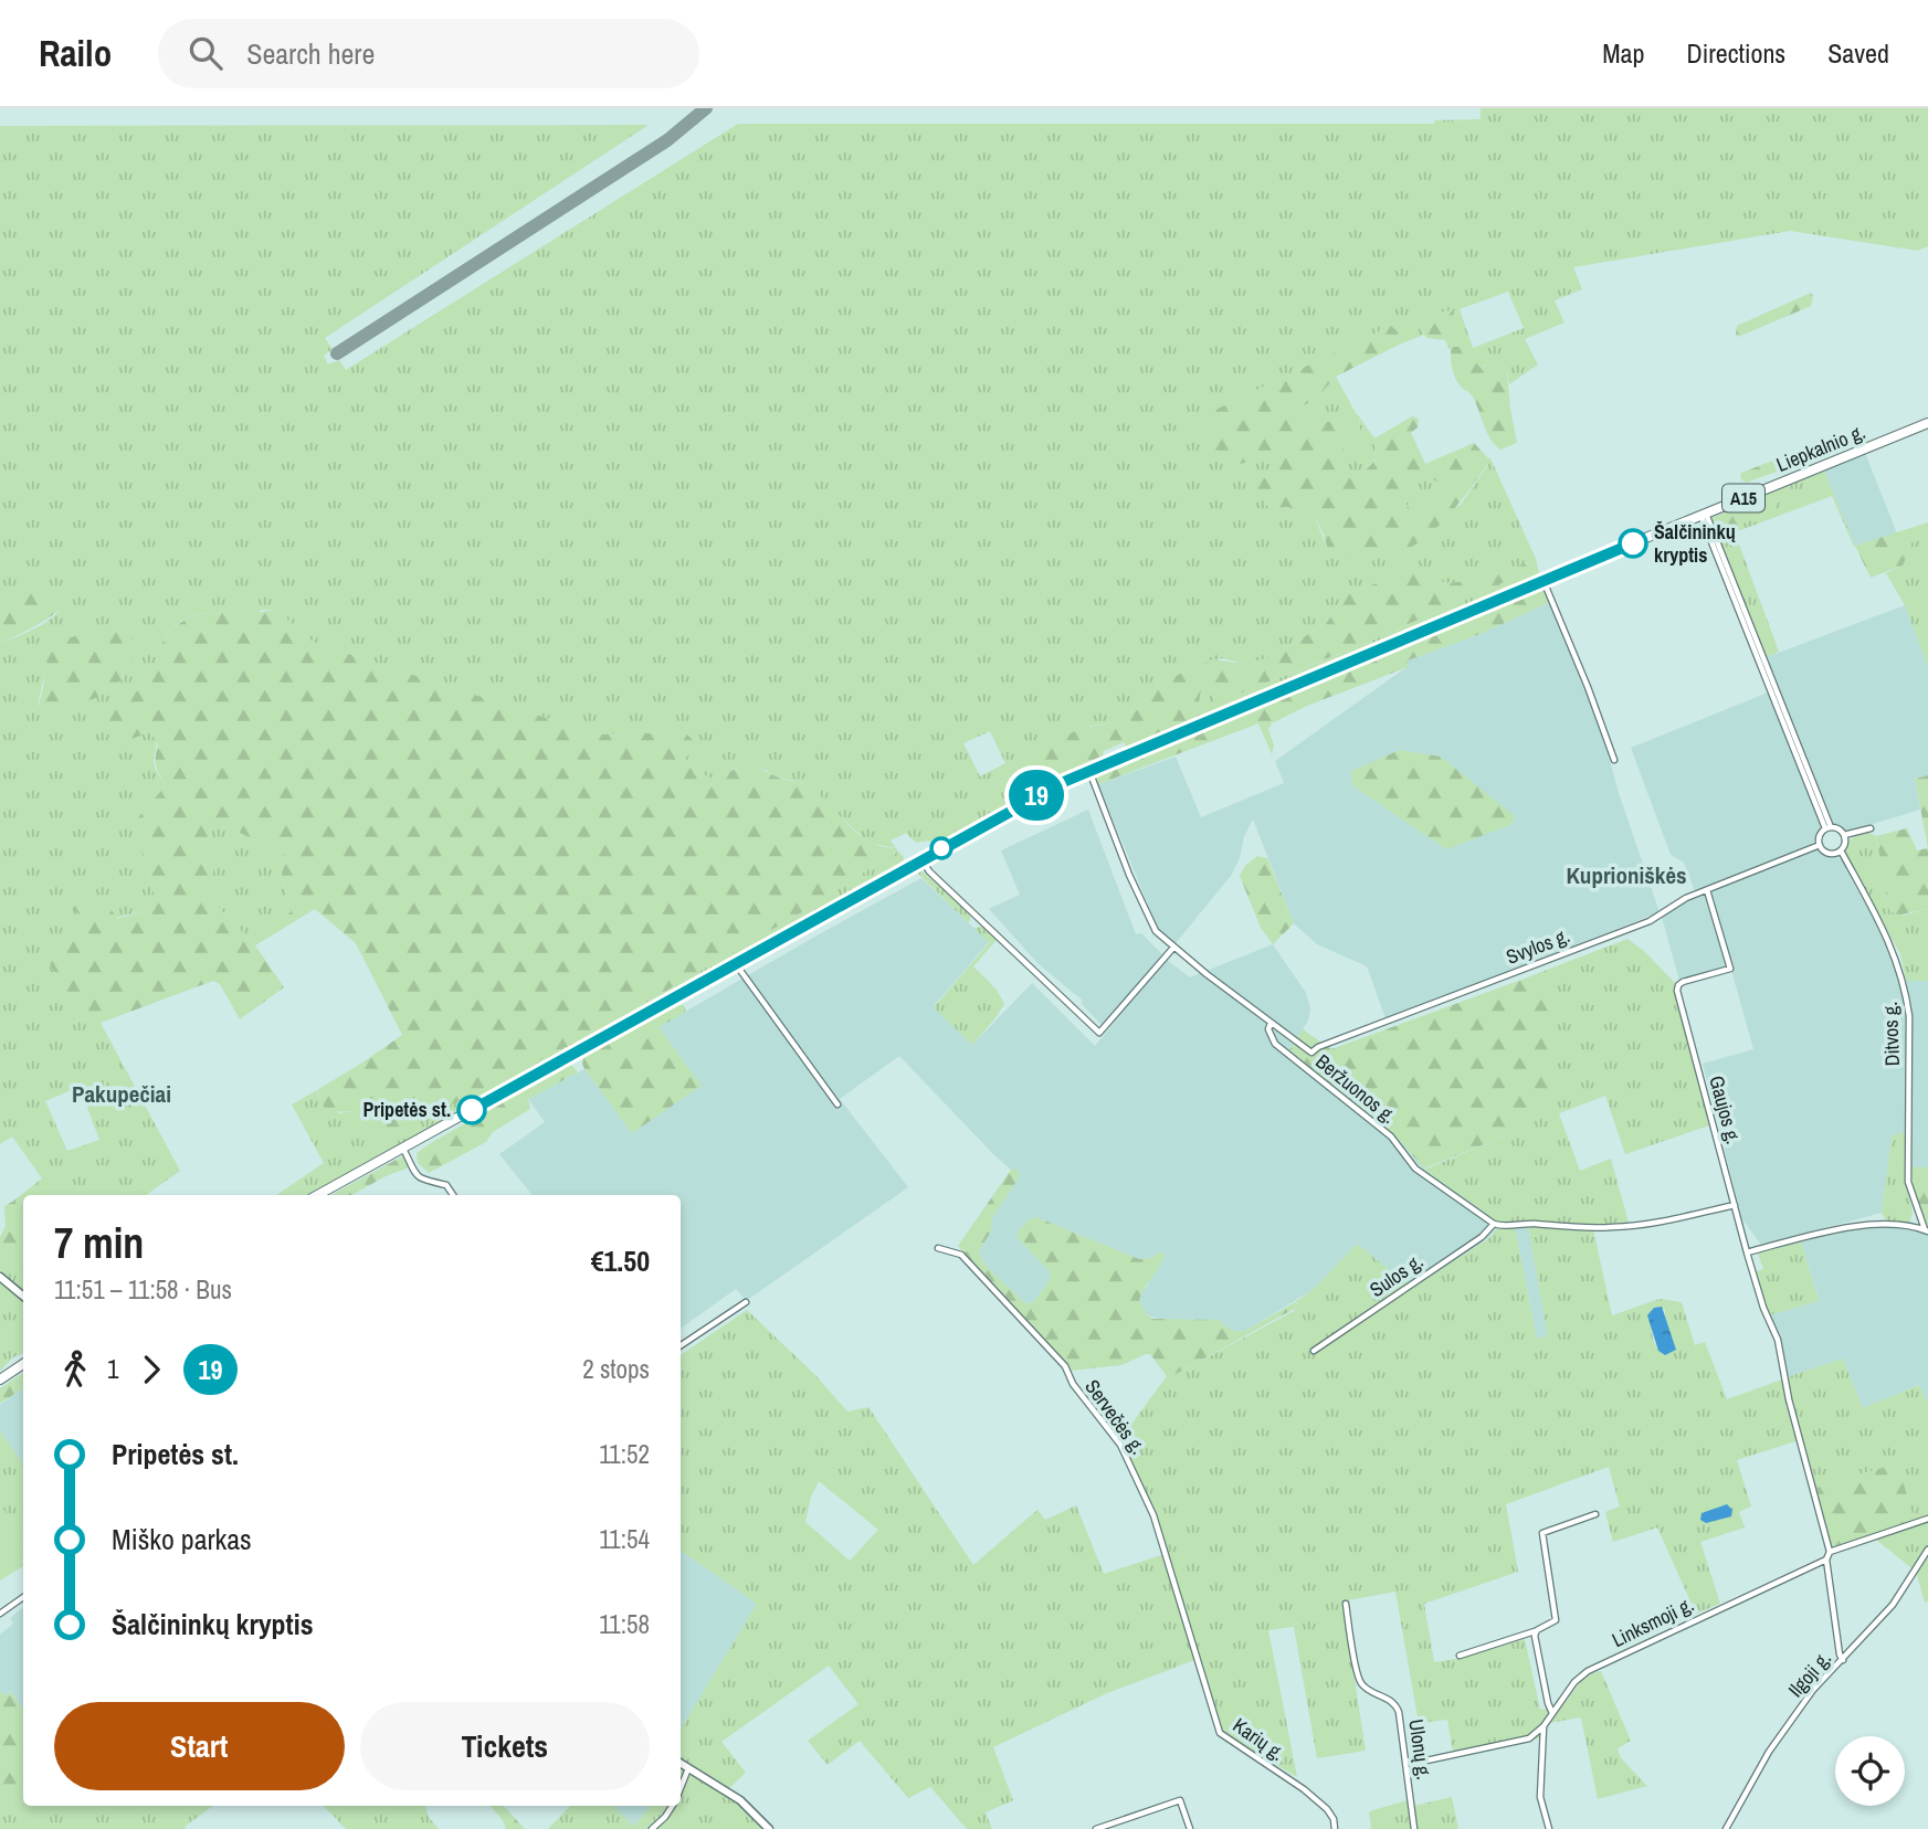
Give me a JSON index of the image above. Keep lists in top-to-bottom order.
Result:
{
  "streets": {
    "highway": ["Liepkalnio g.", "A15"],
    "street": [
      "Svylos g.",
      "Ditvos g.",
      "Beržuonos g.",
      "Gaujos g.",
      "Sulos g.",
      "Servečės g.",
      "Linksmoji g.",
      "Ilgoji g.",
      "Karių g.",
      "Ulonų g."
    ]
  },
  "crossings": [
    ["Liepkalnio g.", "Beržuonos g."],
    ["Svylos g.", "Ditvos g."],
    ["Svylos g.", "Beržuonos g."],
    ["Svylos g.", "Gaujos g."],
    ["Beržuonos g.", "Sulos g."],
    ["Servečės g.", "Karių g."],
    ["Linksmoji g.", "Ulonų g."]
  ],
  "districts": ["Kuprioniškės", "Pakupečiai"],
  "places": ["Šalčininkų kryptis", "Pripetės st."],
  "lines": ["bus line 19"],
  "page": {
    "header": "Railo",
    "search": "Search here",
    "nav": ["Map", "Directions", "Saved"],
    "on_map": "19",
    "heading": ["7 min", "11:51 – 11:58 · Bus", "€1.50"],
    "legs": ["1", "19", "2 stops"],
    "list": [
      {
        "name": "Pripetės st.",
        "value": "11:52"
      },
      {
        "name": "Miško parkas",
        "value": "11:54"
      },
      {
        "name": "Šalčininkų kryptis",
        "value": "11:58"
      }
    ],
    "buttons": ["Start", "Tickets"]
  }
}
